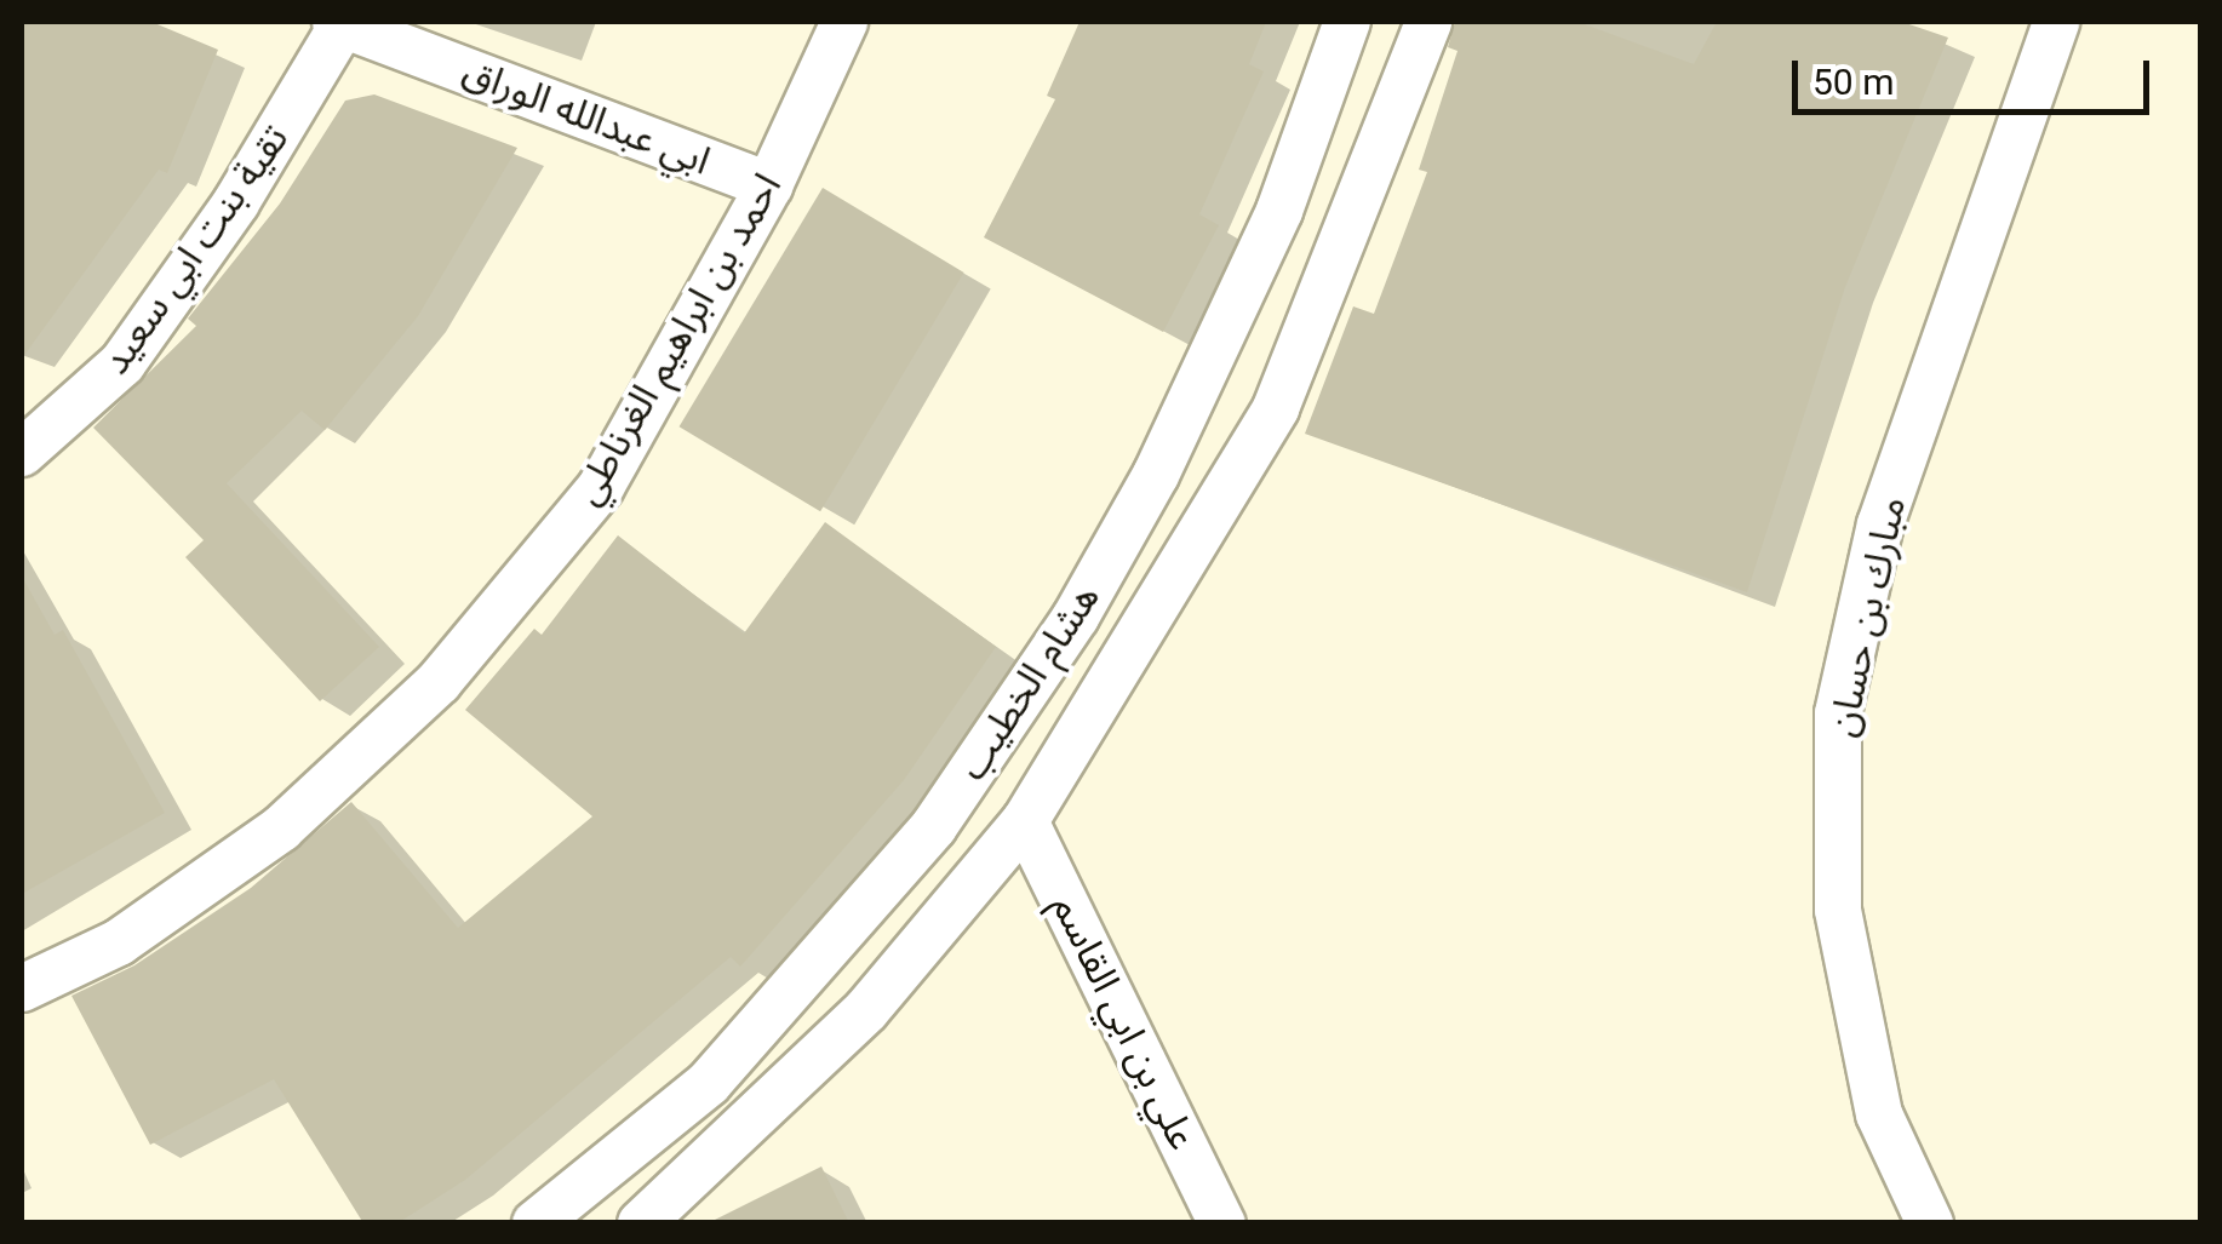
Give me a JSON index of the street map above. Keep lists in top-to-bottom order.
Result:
{
  "streets": {
    "street": [
      "ابي عبدالله الوراق",
      "تقية بنت ابي سعيد",
      "احمد بن ابراهيم الغرناطي",
      "مبارك بن حسان",
      "هشام الخطيب",
      "علي بن ابي القاسم"
    ]
  },
  "crossings": [
    ["ابي عبدالله الوراق", "تقية بنت ابي سعيد"],
    ["ابي عبدالله الوراق", "احمد بن ابراهيم الغرناطي"],
    ["هشام الخطيب", "علي بن ابي القاسم"]
  ],
  "scale_bar": "50 m"
}
